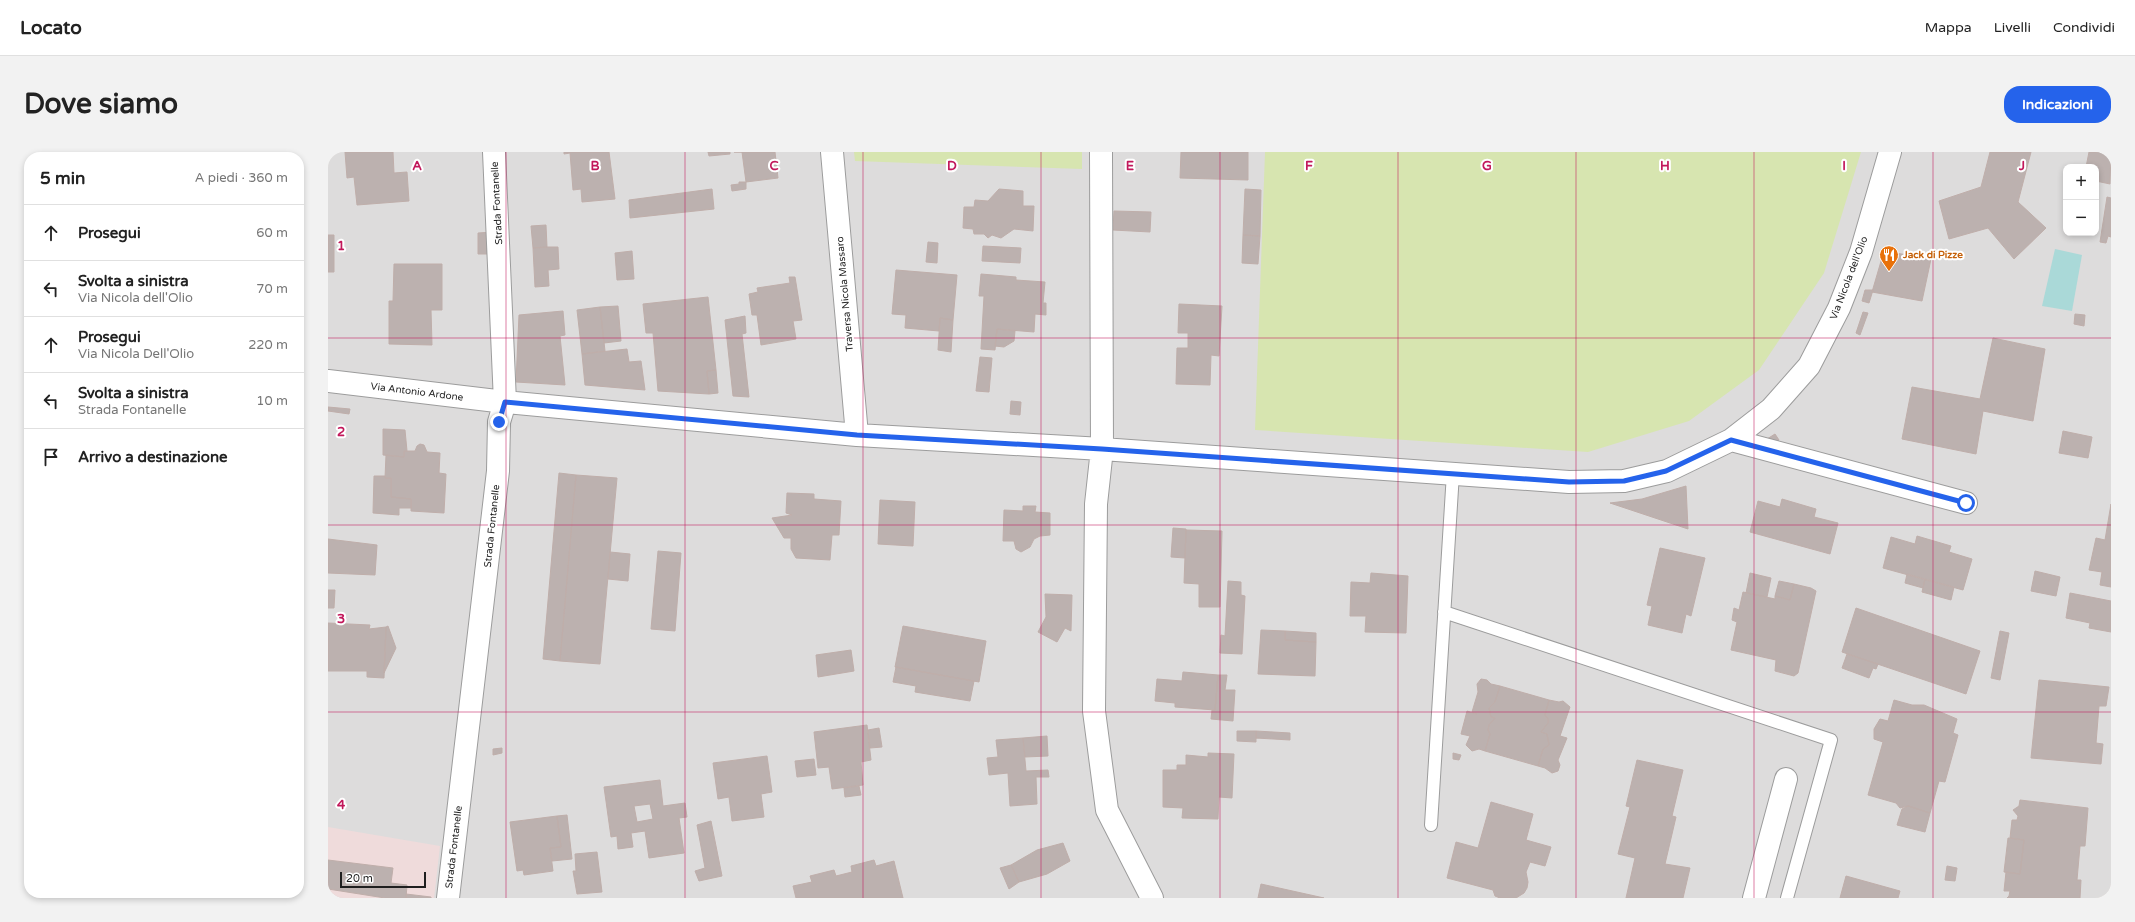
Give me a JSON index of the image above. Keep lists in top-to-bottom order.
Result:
{
  "streets": {
    "street": [
      "Strada Fontanelle",
      "Via Nicola dell'Olio",
      "Traversa Nicola Massaro",
      "Via Antonio Ardone"
    ]
  },
  "crossings": [
    ["Strada Fontanelle", "Via Antonio Ardone"]
  ],
  "places": {
    "restaurant": ["Jack di Pizze"]
  },
  "scale_bar": "20 m",
  "page": {
    "header": "Locato",
    "nav": ["Mappa", "Livelli", "Condividi"],
    "buttons": "Indicazioni",
    "title": "Dove siamo",
    "heading": ["5 min", "A piedi · 360 m"],
    "map_buttons": ["+", "−"],
    "list": [
      ["Prosegui", "60 m"],
      ["Svolta a sinistra", "Via Nicola dell'Olio", "70 m"],
      ["Prosegui", "Via Nicola Dell'Olio", "220 m"],
      ["Svolta a sinistra", "Strada Fontanelle", "10 m"],
      "Arrivo a destinazione"
    ],
    "scale": "20 m"
  },
  "grid": {
    "columns": [
      "A",
      "B",
      "C",
      "D",
      "E",
      "F",
      "G",
      "H",
      "I",
      "J"
    ],
    "rows": [
      "1",
      "2",
      "3",
      "4"
    ]
  }
}
